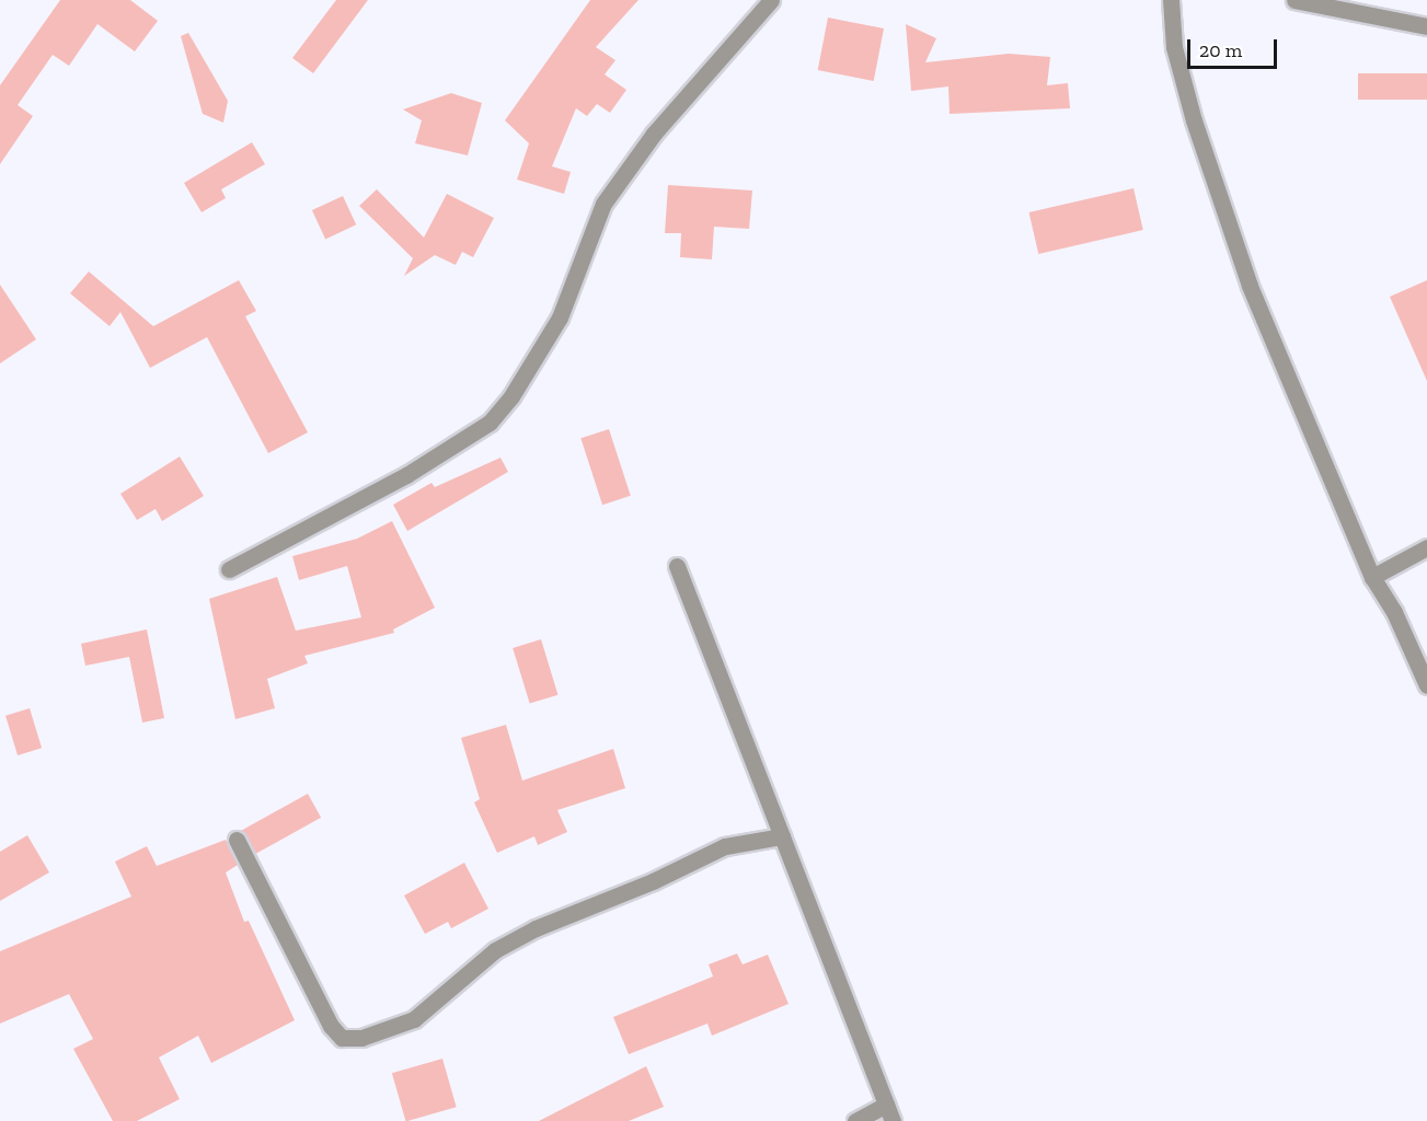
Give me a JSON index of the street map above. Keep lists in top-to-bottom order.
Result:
{
  "scale_bar": "20 m"
}
